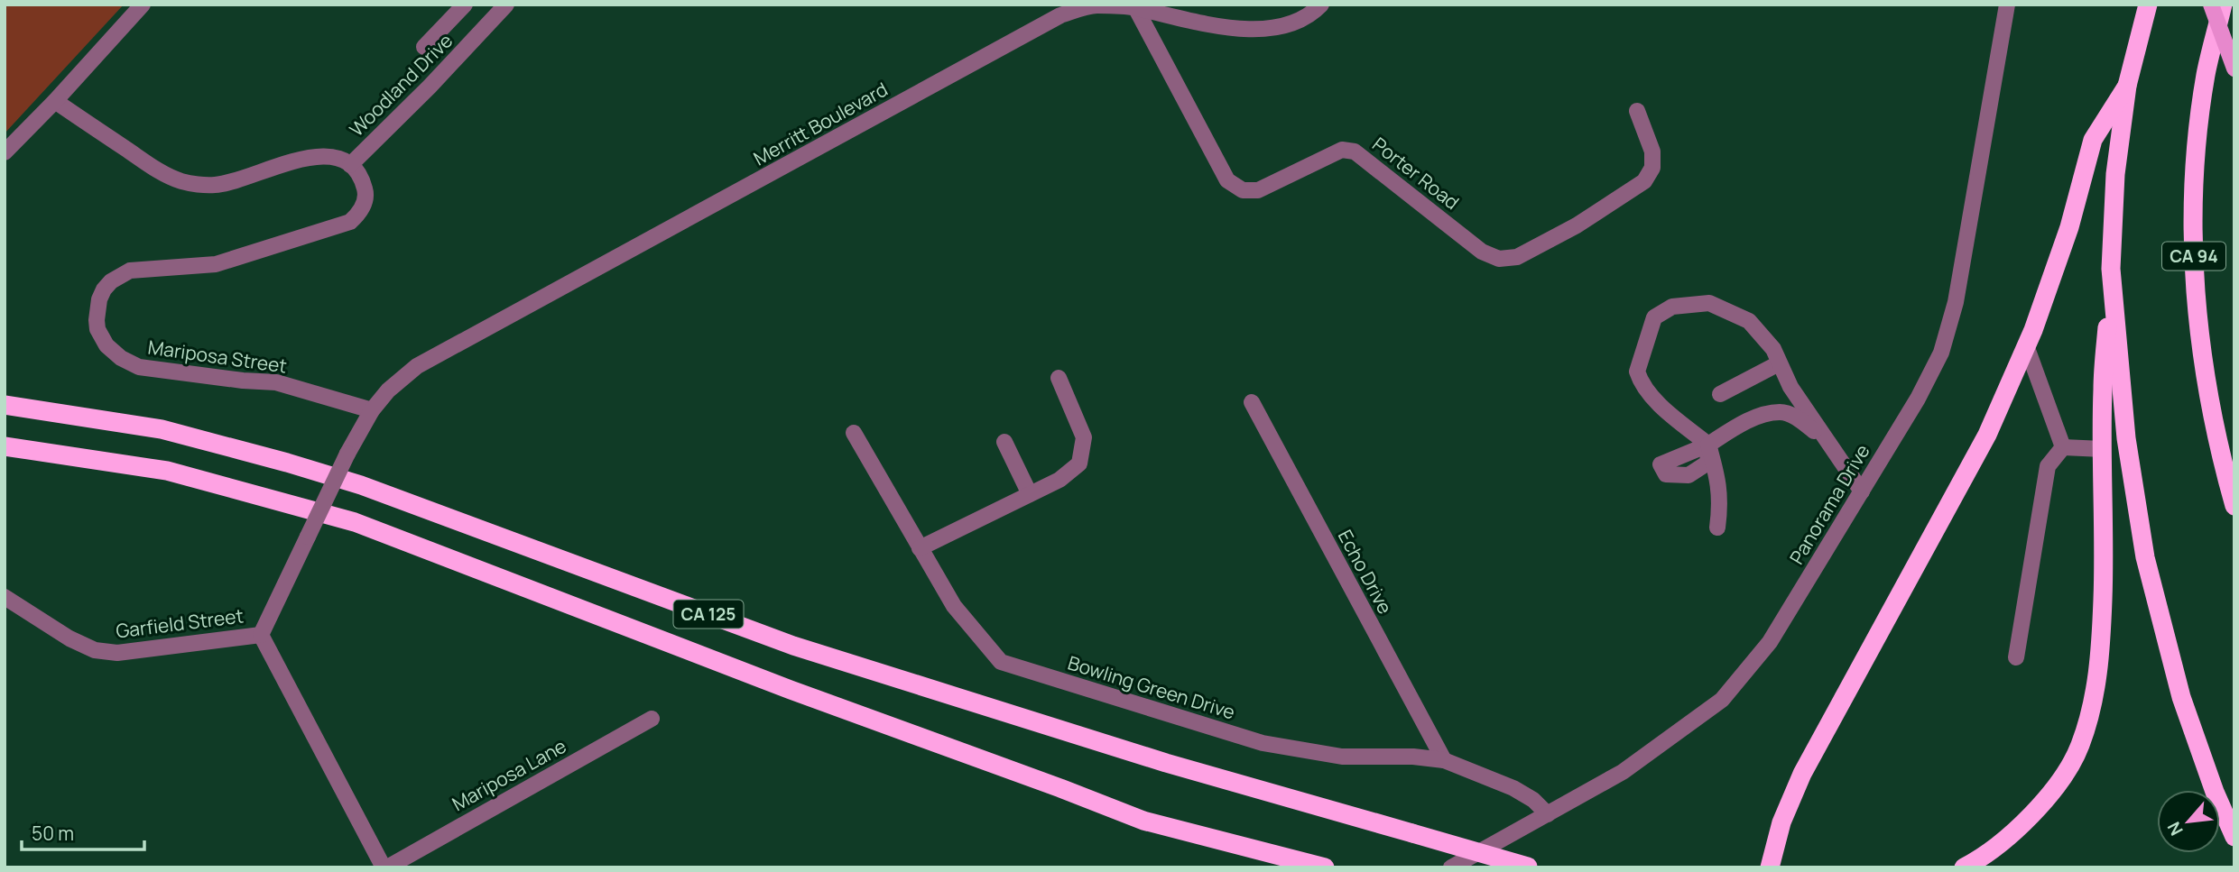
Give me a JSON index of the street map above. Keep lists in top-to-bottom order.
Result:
{
  "streets": {
    "highway": ["CA 94", "CA 125"],
    "street": [
      "Woodland Drive",
      "Merritt Boulevard",
      "Porter Road",
      "Mariposa Street",
      "Panorama Drive",
      "Echo Drive",
      "Garfield Street",
      "Bowling Green Drive",
      "Mariposa Lane"
    ]
  },
  "crossings": [
    ["Woodland Drive", "Mariposa Street"],
    ["Merritt Boulevard", "Porter Road"],
    ["Merritt Boulevard", "Mariposa Street"],
    ["Panorama Drive", "Bowling Green Drive"],
    ["Echo Drive", "Bowling Green Drive"]
  ],
  "scale_bar": "50 m",
  "north": "bottom left"
}
